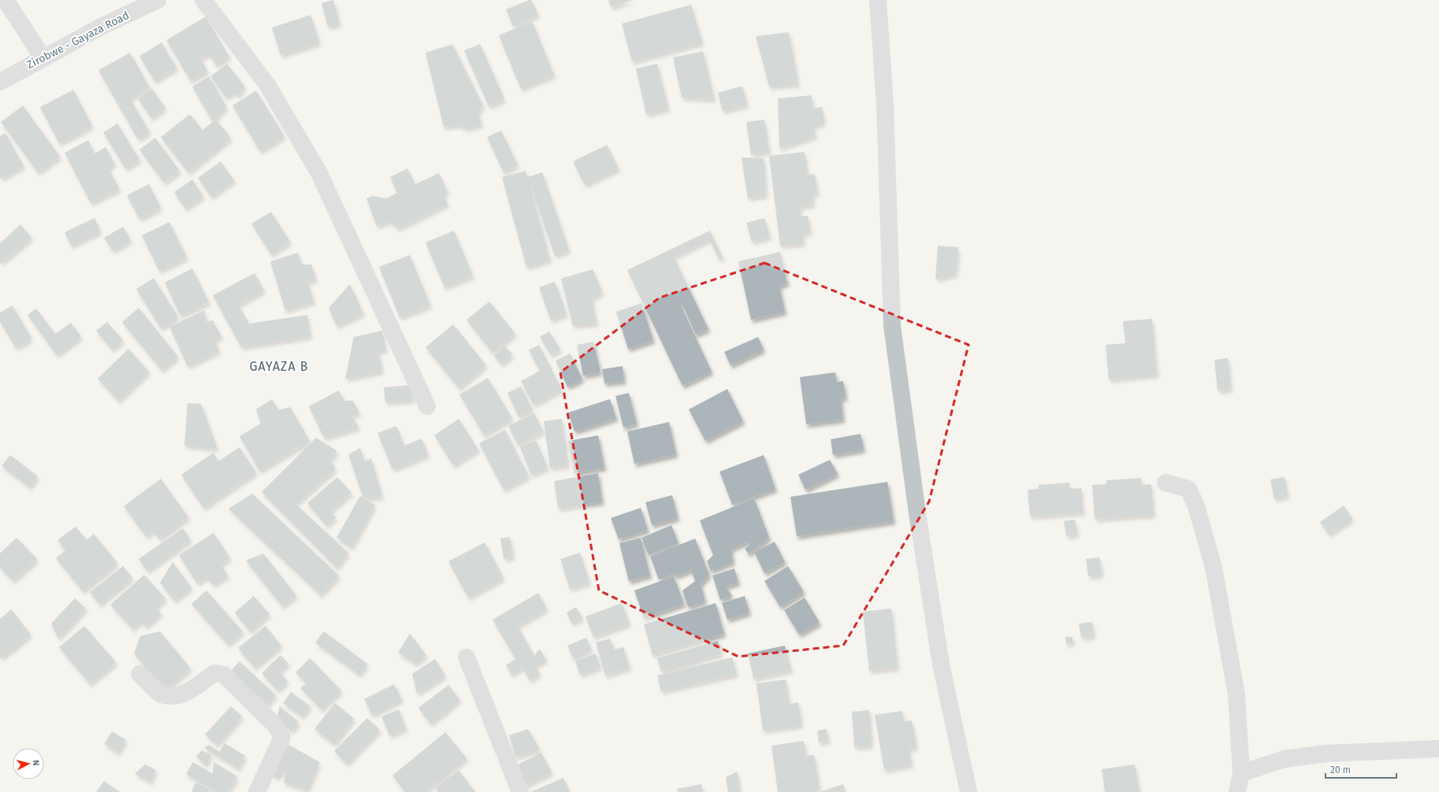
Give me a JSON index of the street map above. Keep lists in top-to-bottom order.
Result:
{
  "streets": {
    "street": ["Zirobwe - Gayaza Road"]
  },
  "districts": ["GAYAZA B"],
  "scale_bar": "20 m",
  "north": "right"
}
